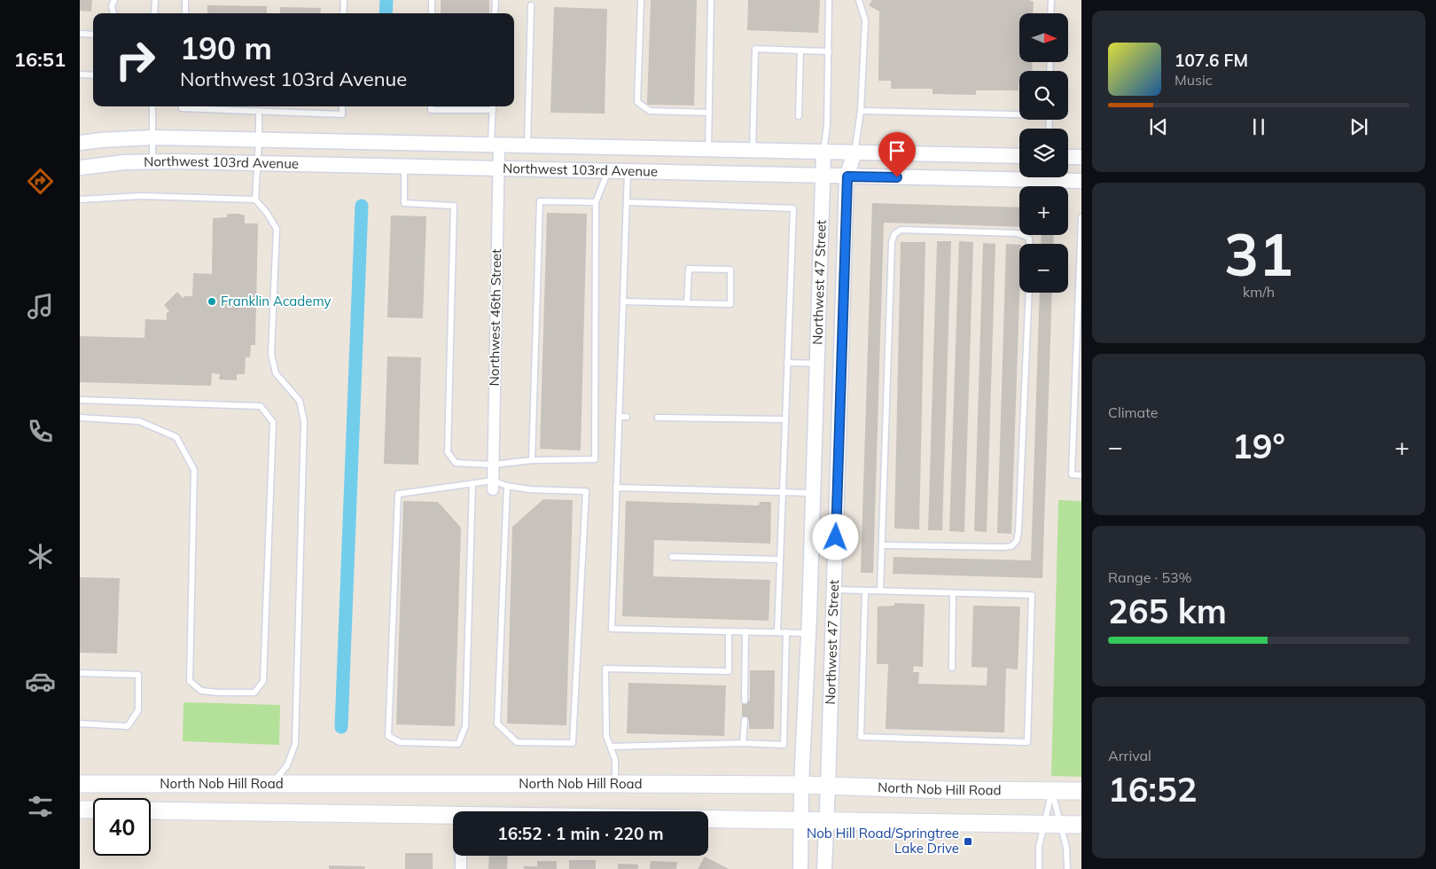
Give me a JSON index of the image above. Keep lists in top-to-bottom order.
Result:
{
  "streets": {
    "main road": ["North Nob Hill Road"],
    "street": ["Northwest 103rd Avenue", "Northwest 47 Street", "Northwest 46th Street"]
  },
  "crossings": [
    ["Northwest 103rd Avenue", "Northwest 47 Street"],
    ["Northwest 103rd Avenue", "Northwest 46th Street"],
    ["Northwest 47 Street", "North Nob Hill Road"]
  ],
  "places": {
    "other": ["Franklin Academy"],
    "transit": ["Nob Hill Road/Springtree Lake Drive"]
  },
  "north": "right",
  "page": {
    "tabs": "16:51",
    "map_buttons": ["+", "−"],
    "turn": ["190 m", "Northwest 103rd Avenue"],
    "song": ["107.6 FM", "Music"],
    "tile": [
      ["31", "km/h"],
      "Climate",
      ["Range · 53%", "265 km"],
      ["Arrival", "16:52"]
    ],
    "heat": ["−", "19°", "+"],
    "limit": "40",
    "trip": "16:52 · 1 min · 220 m"
  }
}
